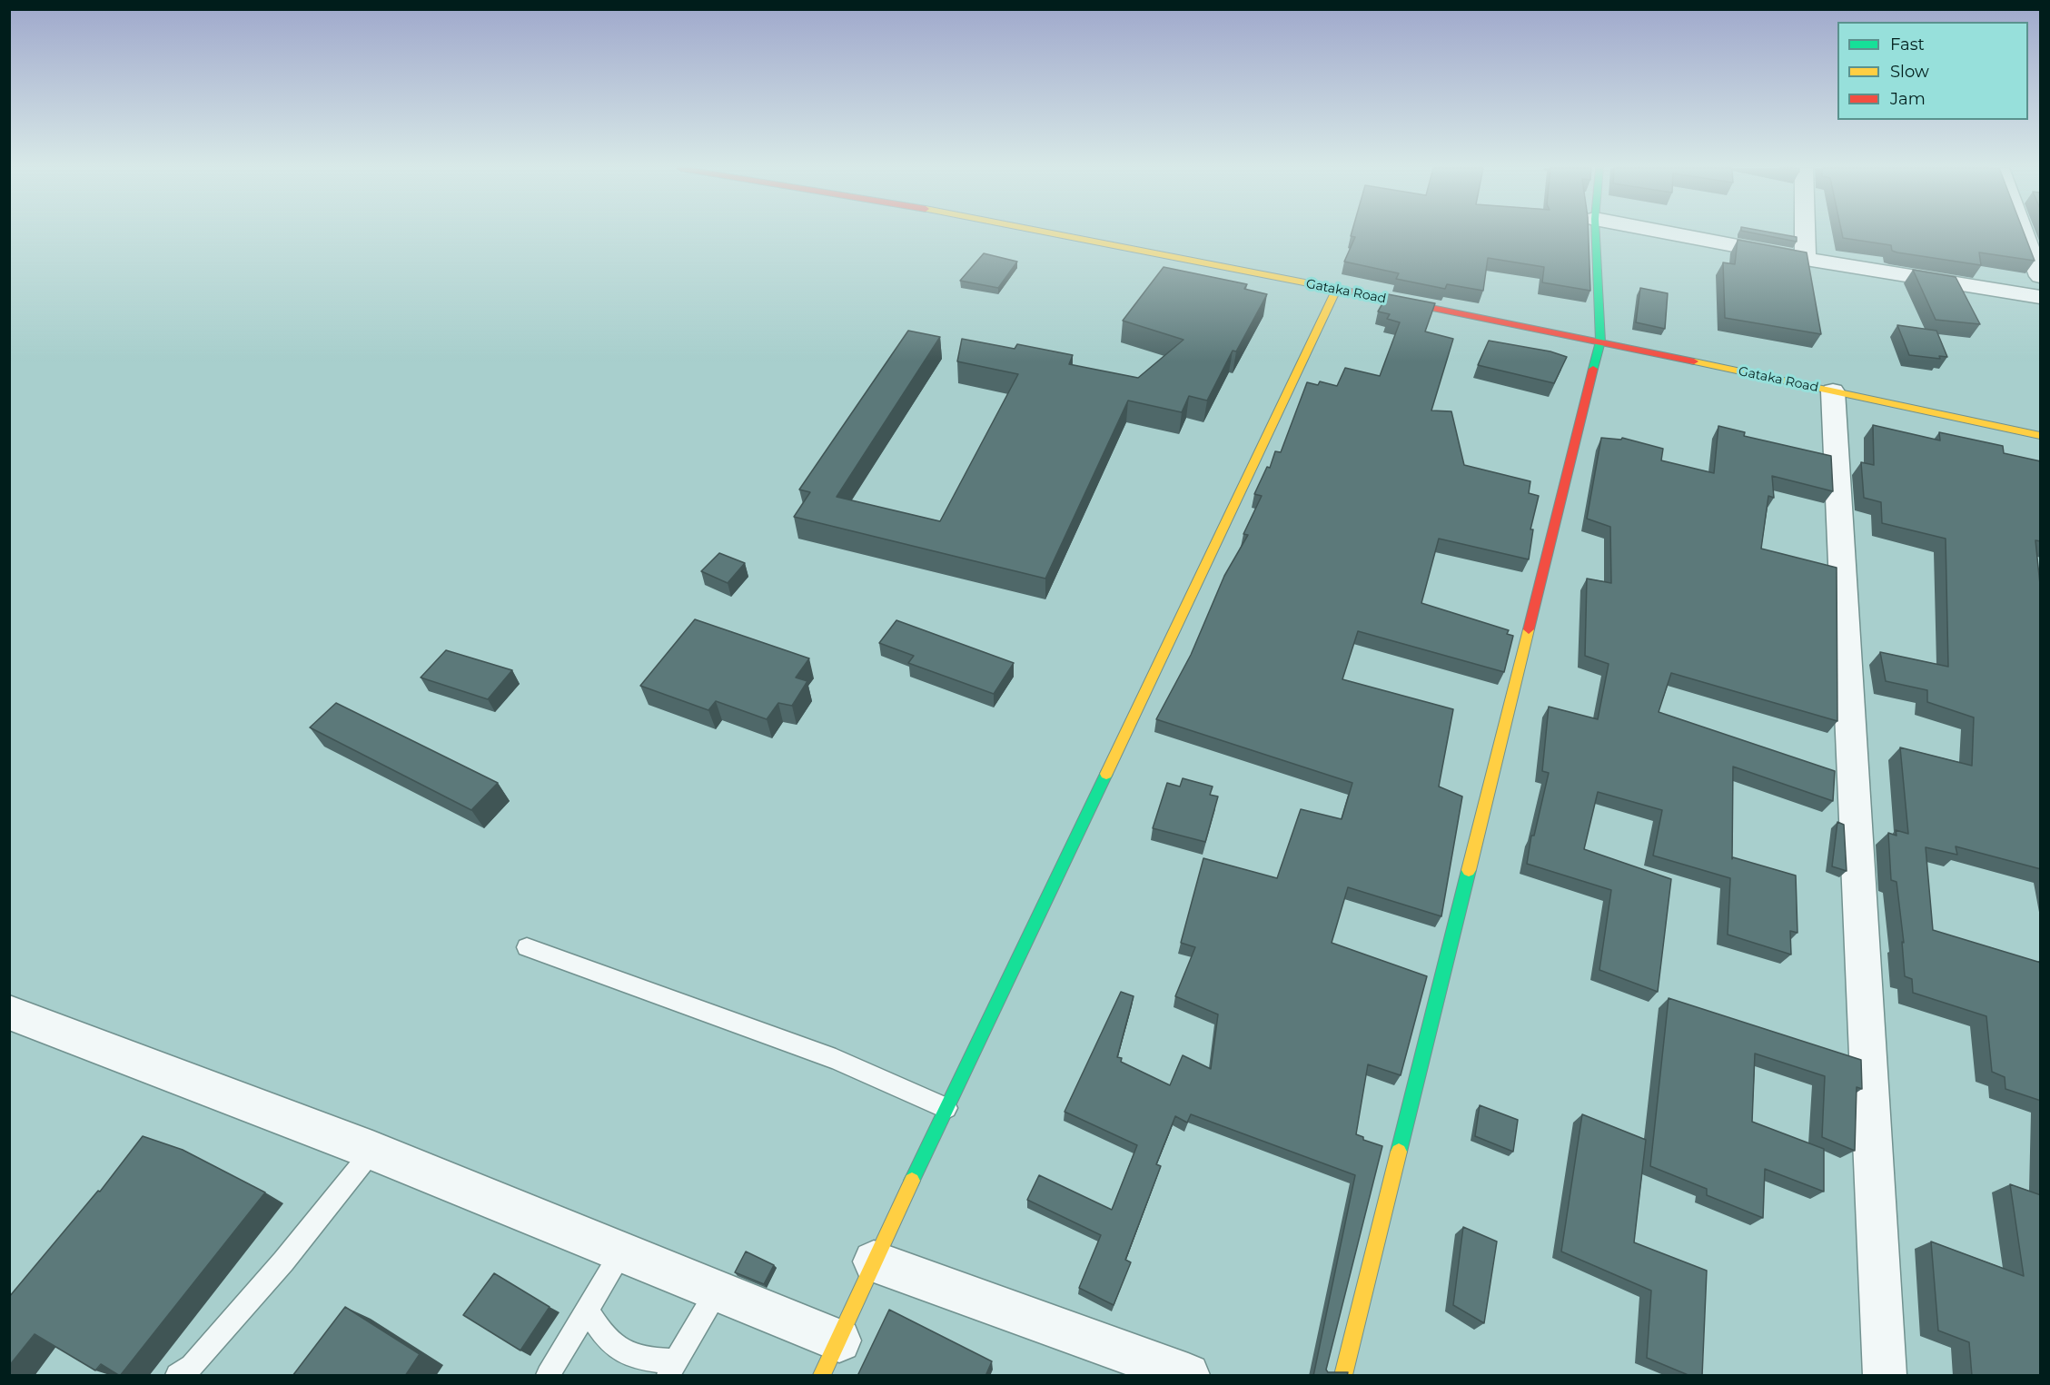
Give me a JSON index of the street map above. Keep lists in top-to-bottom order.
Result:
{
  "streets": {
    "street": ["Gataka Road"]
  },
  "legend": ["Fast", "Slow", "Jam"]
}
